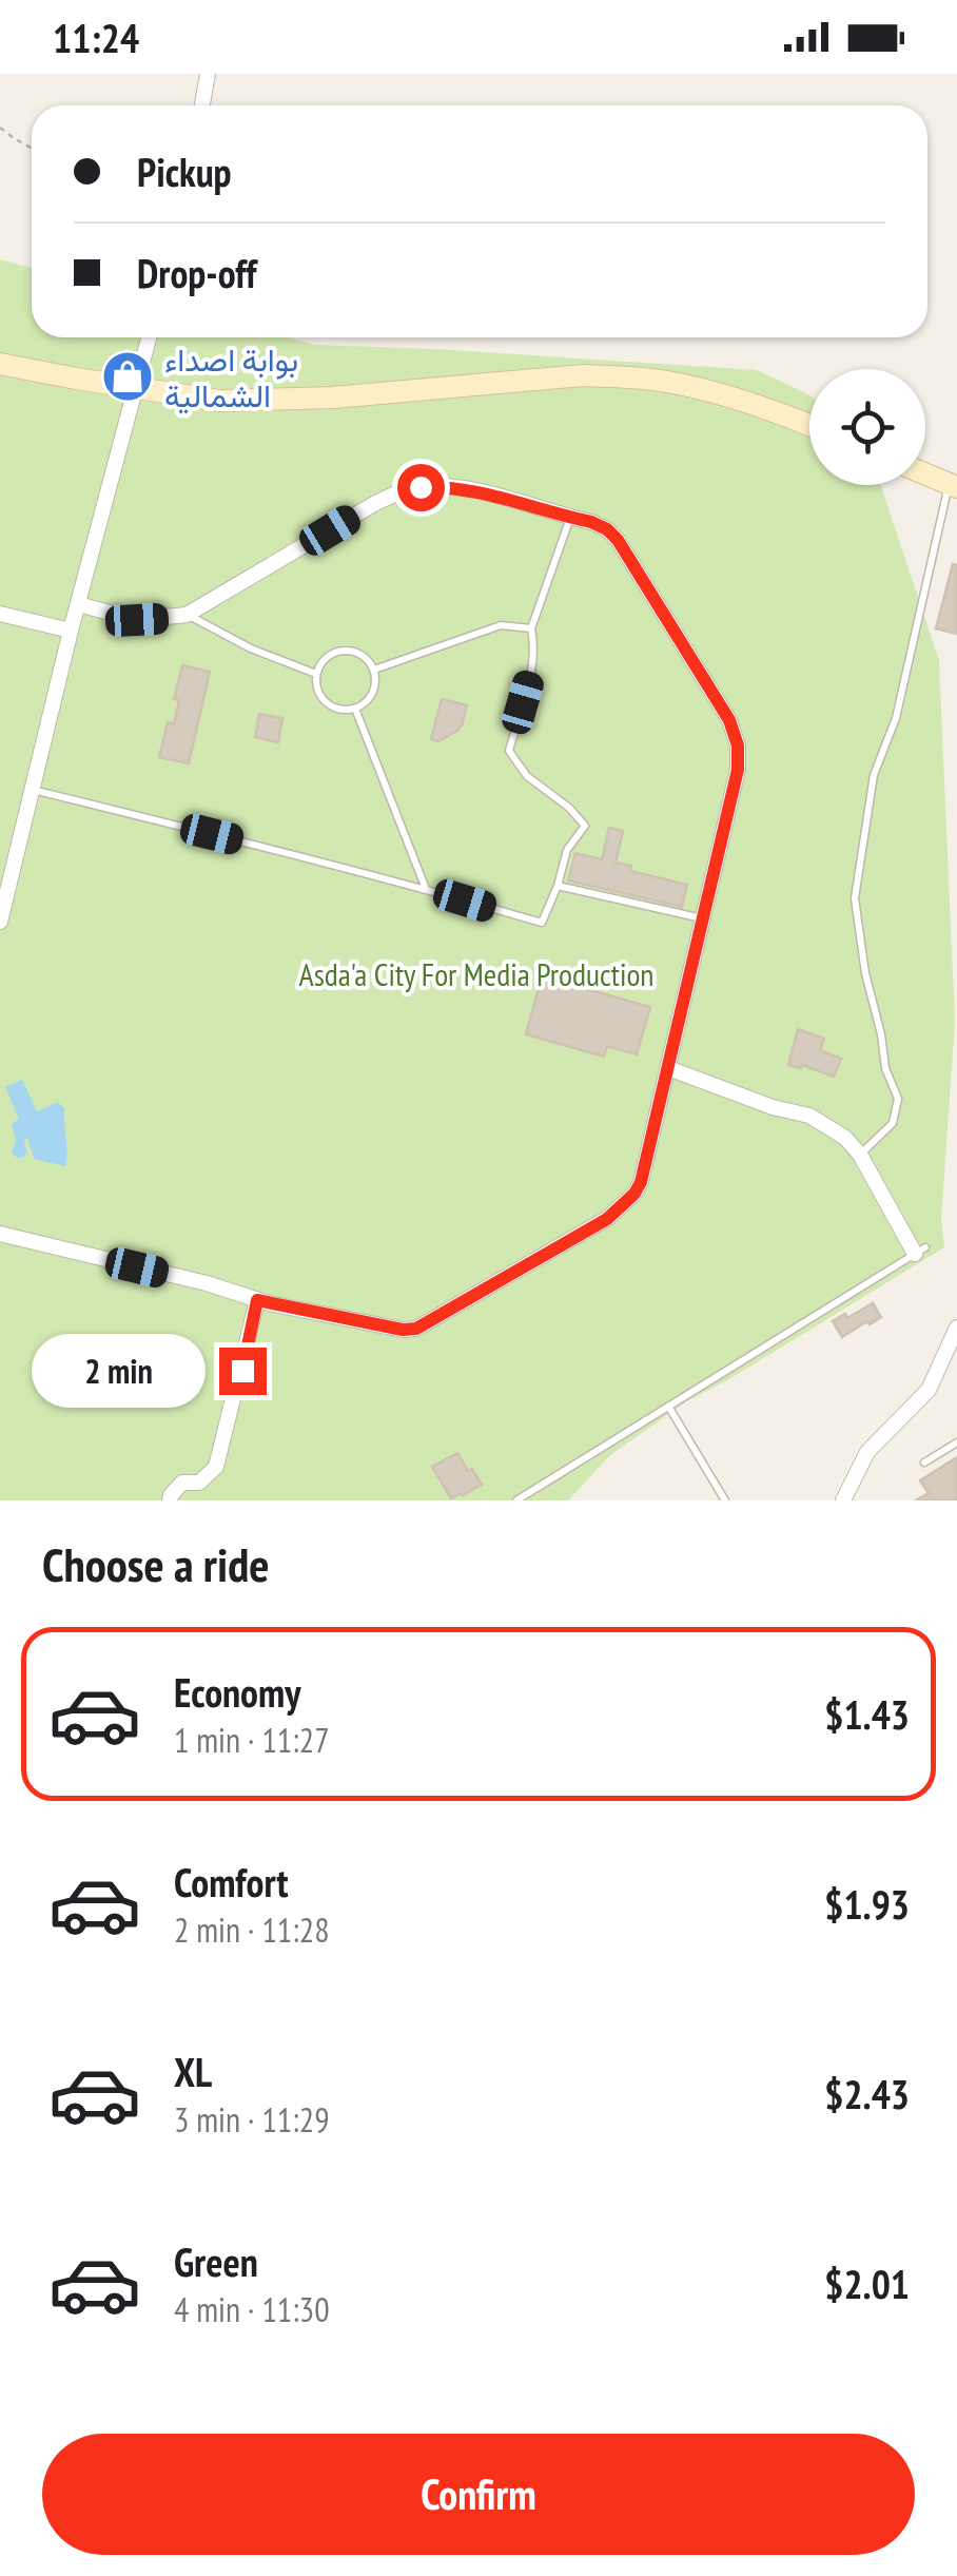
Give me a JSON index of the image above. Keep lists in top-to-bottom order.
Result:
{
  "parks": ["Asda'a City For Media Production"],
  "places": {
    "shop": ["بوابة اصداء الشمالية"]
  },
  "page": {
    "status": "11:24",
    "banner": ["Pickup", "Drop-off"],
    "bubble": "2 min",
    "heading": "Choose a ride",
    "list": [
      {
        "name": "Economy",
        "note": "1 min · 11:27",
        "value": "$1.43"
      },
      {
        "name": "Comfort",
        "note": "2 min · 11:28",
        "value": "$1.93"
      },
      {
        "name": "XL",
        "note": "3 min · 11:29",
        "value": "$2.43"
      },
      {
        "name": "Green",
        "note": "4 min · 11:30",
        "value": "$2.01"
      }
    ],
    "buttons": "Confirm"
  }
}
